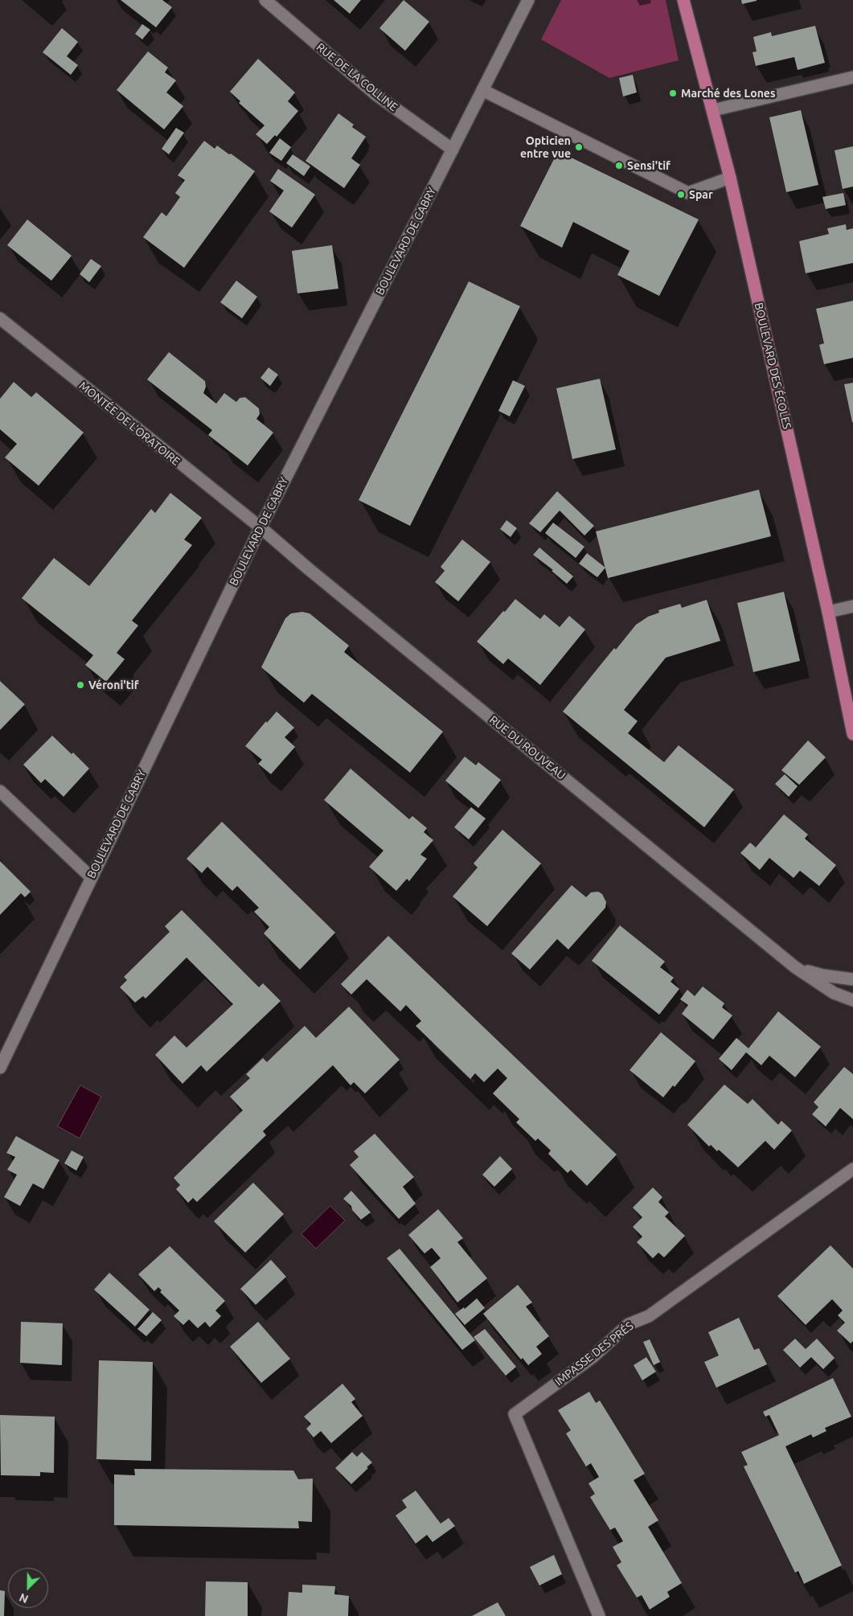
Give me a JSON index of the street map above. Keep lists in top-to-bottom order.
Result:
{
  "streets": {
    "main road": ["BOULEVARD DES ÉCOLES"],
    "street": [
      "RUE DE LA COLLINE",
      "BOULEVARD DE CABRY",
      "MONTÉE DE L'ORATOIRE",
      "RUE DU ROUVEAU",
      "IMPASSE DES PRÉS"
    ]
  },
  "crossings": [
    ["RUE DE LA COLLINE", "BOULEVARD DE CABRY"],
    ["BOULEVARD DE CABRY", "MONTÉE DE L'ORATOIRE"],
    ["BOULEVARD DE CABRY", "RUE DU ROUVEAU"],
    ["MONTÉE DE L'ORATOIRE", "RUE DU ROUVEAU"]
  ],
  "places": [
    "Marché des Lones",
    "Opticien entre vue",
    "Sensi'tif",
    "Spar",
    "Véroni'tif"
  ],
  "north": "bottom left"
}
